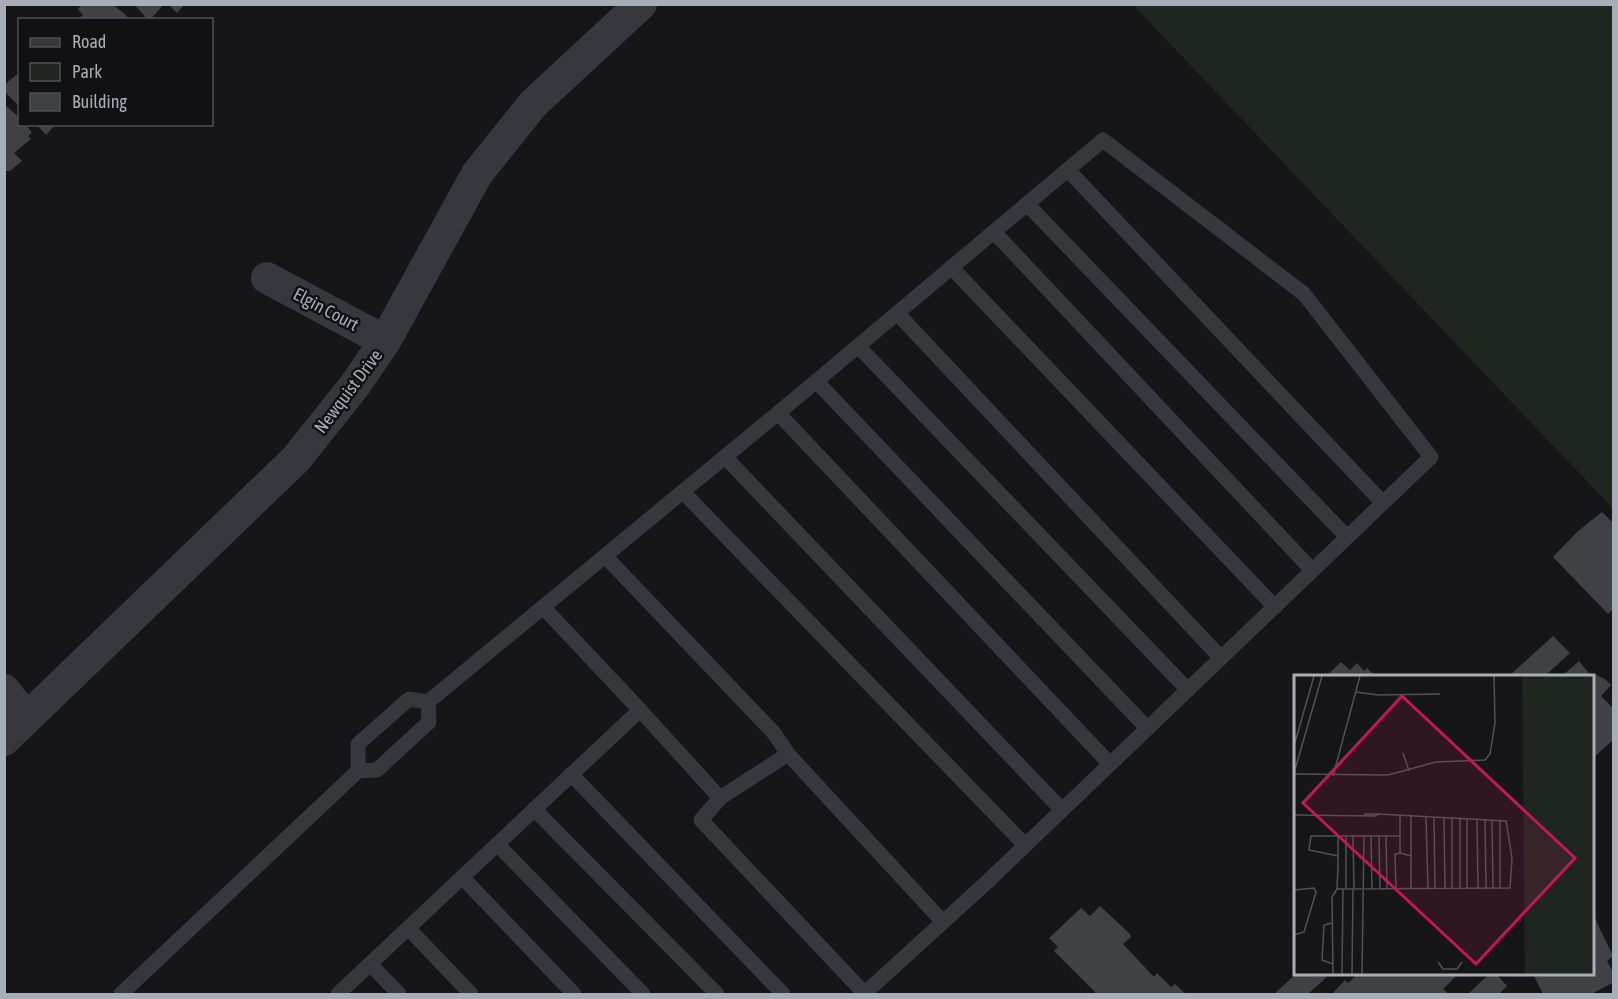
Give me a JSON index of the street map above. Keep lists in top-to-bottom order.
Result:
{
  "streets": {
    "street": ["Elgin Court", "Newquist Drive"]
  },
  "crossings": [
    ["Elgin Court", "Newquist Drive"]
  ],
  "legend": ["Road", "Park", "Building"]
}
